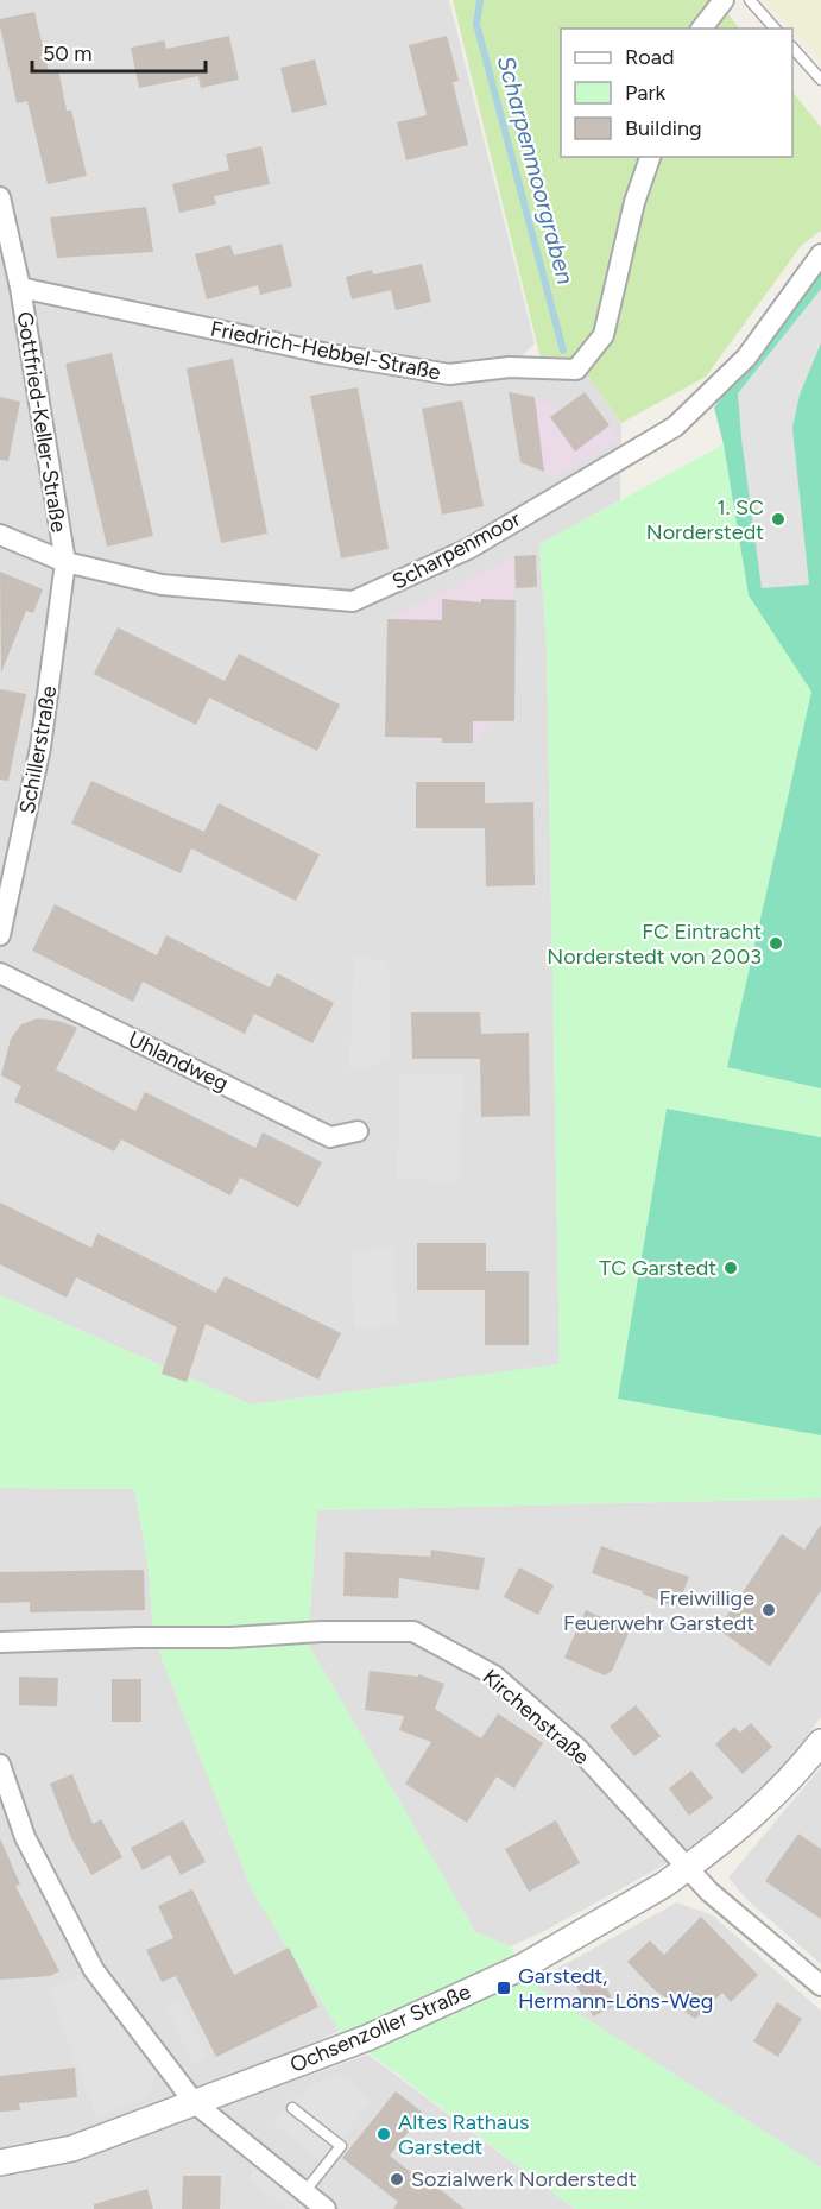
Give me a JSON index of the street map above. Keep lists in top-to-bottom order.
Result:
{
  "streets": {
    "street": [
      "Friedrich-Hebbel-Straße",
      "Gottfried-Keller-Straße",
      "Scharpenmoor",
      "Schillerstraße",
      "Uhlandweg",
      "Kirchenstraße",
      "Ochsenzoller Straße"
    ]
  },
  "crossings": [
    ["Friedrich-Hebbel-Straße", "Gottfried-Keller-Straße"],
    ["Gottfried-Keller-Straße", "Scharpenmoor"],
    ["Gottfried-Keller-Straße", "Schillerstraße"],
    ["Scharpenmoor", "Schillerstraße"],
    ["Kirchenstraße", "Ochsenzoller Straße"]
  ],
  "water": ["Scharpenmoorgraben"],
  "places": {
    "other": [
      "1. SC Norderstedt",
      "FC Eintracht Norderstedt von 2003",
      "TC Garstedt",
      "Freiwillige Feuerwehr Garstedt",
      "Altes Rathaus Garstedt",
      "Sozialwerk Norderstedt"
    ],
    "transit": ["Garstedt, Hermann-Löns-Weg"]
  },
  "legend": ["Road", "Park", "Building"],
  "scale_bar": "50 m"
}
